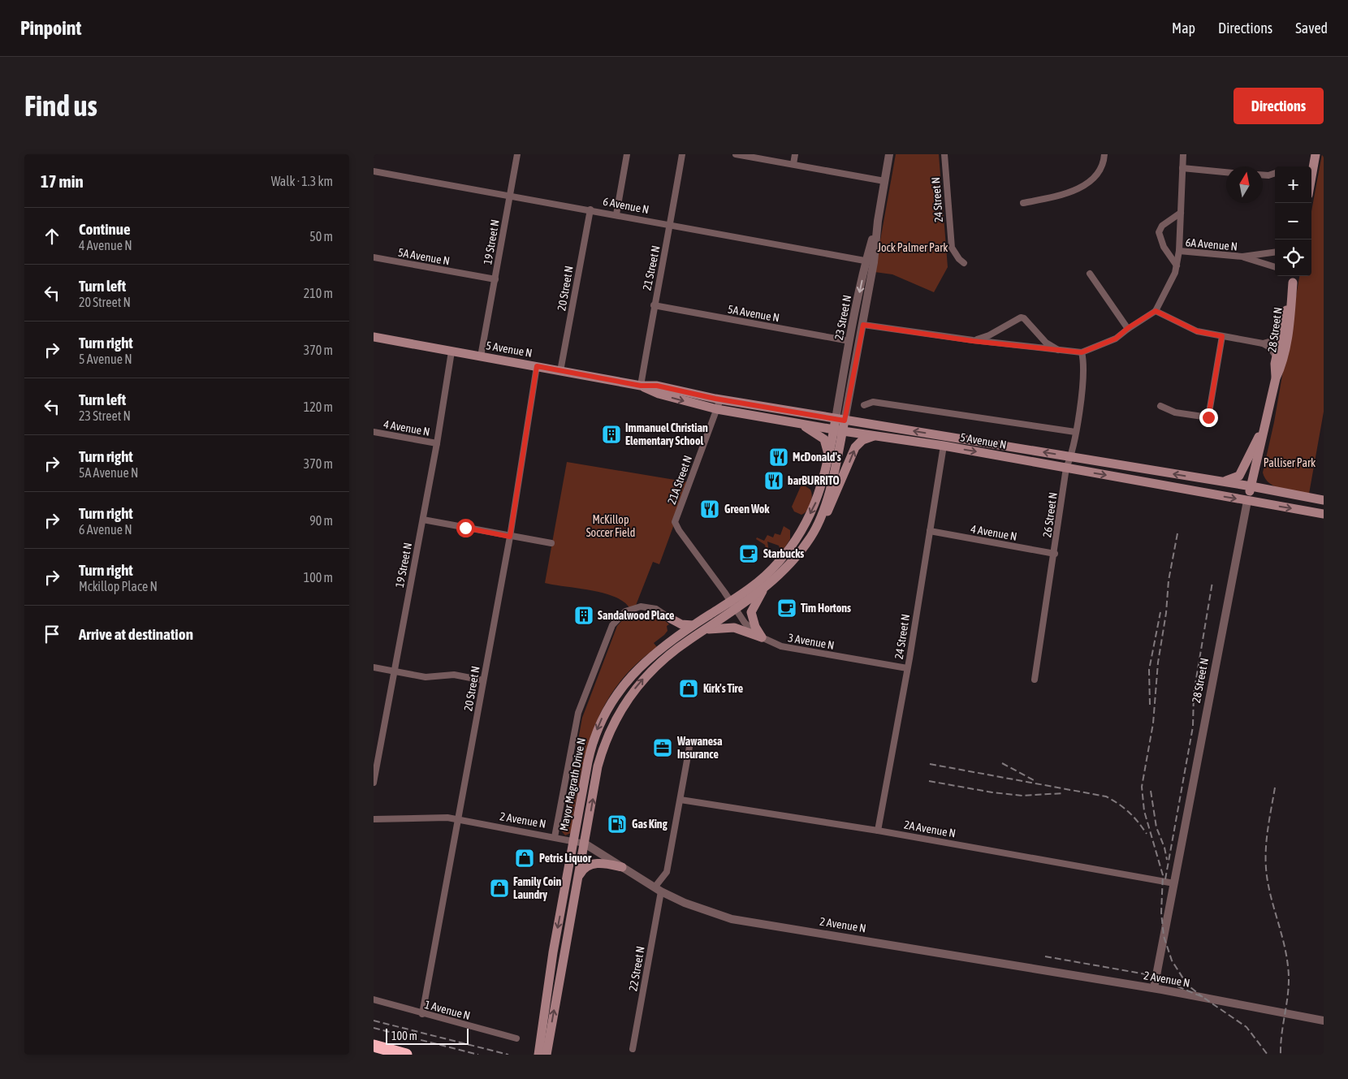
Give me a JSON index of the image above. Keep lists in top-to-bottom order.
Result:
{
  "streets": {
    "main road": ["28 Street N", "5 Avenue N", "Mayor Magrath Drive N"],
    "street": [
      "24 Street N",
      "6 Avenue N",
      "19 Street N",
      "6A Avenue N",
      "5A Avenue N",
      "21 Street N",
      "20 Street N",
      "23 Street N",
      "4 Avenue N",
      "21A Street N",
      "26 Street N",
      "3 Avenue N",
      "2 Avenue N",
      "2A Avenue N",
      "22 Street N",
      "1 Avenue N"
    ]
  },
  "crossings": [
    ["24 Street N", "5 Avenue N"],
    ["24 Street N", "4 Avenue N"],
    ["24 Street N", "3 Avenue N"],
    ["24 Street N", "2A Avenue N"],
    ["6 Avenue N", "19 Street N"],
    ["6 Avenue N", "21 Street N"],
    ["6 Avenue N", "20 Street N"],
    ["6 Avenue N", "23 Street N"],
    ["19 Street N", "5A Avenue N"],
    ["19 Street N", "5 Avenue N"],
    ["19 Street N", "4 Avenue N"],
    ["5A Avenue N", "21 Street N"],
    ["5A Avenue N", "23 Street N"],
    ["21 Street N", "5 Avenue N"],
    ["20 Street N", "5 Avenue N"],
    ["20 Street N", "2 Avenue N"],
    ["20 Street N", "1 Avenue N"],
    ["23 Street N", "5 Avenue N"],
    ["23 Street N", "Mayor Magrath Drive N"],
    ["28 Street N", "5 Avenue N"],
    ["28 Street N", "2 Avenue N"],
    ["28 Street N", "2A Avenue N"],
    ["5 Avenue N", "21A Street N"],
    ["5 Avenue N", "26 Street N"],
    ["5 Avenue N", "Mayor Magrath Drive N"],
    ["4 Avenue N", "26 Street N"],
    ["21A Street N", "3 Avenue N"],
    ["3 Avenue N", "Mayor Magrath Drive N"],
    ["Mayor Magrath Drive N", "2 Avenue N"],
    ["2 Avenue N", "22 Street N"],
    ["2A Avenue N", "22 Street N"]
  ],
  "parks": ["Jock Palmer Park", "Palliser Park", "McKillop Soccer Field"],
  "places": {
    "building": ["Immanuel Christian Elementary School", "Sandalwood Place"],
    "restaurant": ["McDonald's", "barBURRITO", "Green Wok"],
    "cafe": ["Starbucks", "Tim Hortons"],
    "shop": ["Kirk's Tire", "Petris Liquor", "Family Coin Laundry"],
    "office": ["Wawanesa Insurance"],
    "fuel station": ["Gas King"]
  },
  "scale_bar": "100 m",
  "north": "top",
  "page": {
    "header": "Pinpoint",
    "nav": ["Map", "Directions", "Saved"],
    "buttons": "Directions",
    "title": "Find us",
    "heading": ["17 min", "Walk · 1.3 km"],
    "map_buttons": ["+", "−"],
    "list": [
      ["Continue", "4 Avenue N", "50 m"],
      ["Turn left", "20 Street N", "210 m"],
      ["Turn right", "5 Avenue N", "370 m"],
      ["Turn left", "23 Street N", "120 m"],
      ["Turn right", "5A Avenue N", "370 m"],
      ["Turn right", "6 Avenue N", "90 m"],
      ["Turn right", "Mckillop Place N", "100 m"],
      "Arrive at destination"
    ],
    "scale": "100 m"
  }
}
